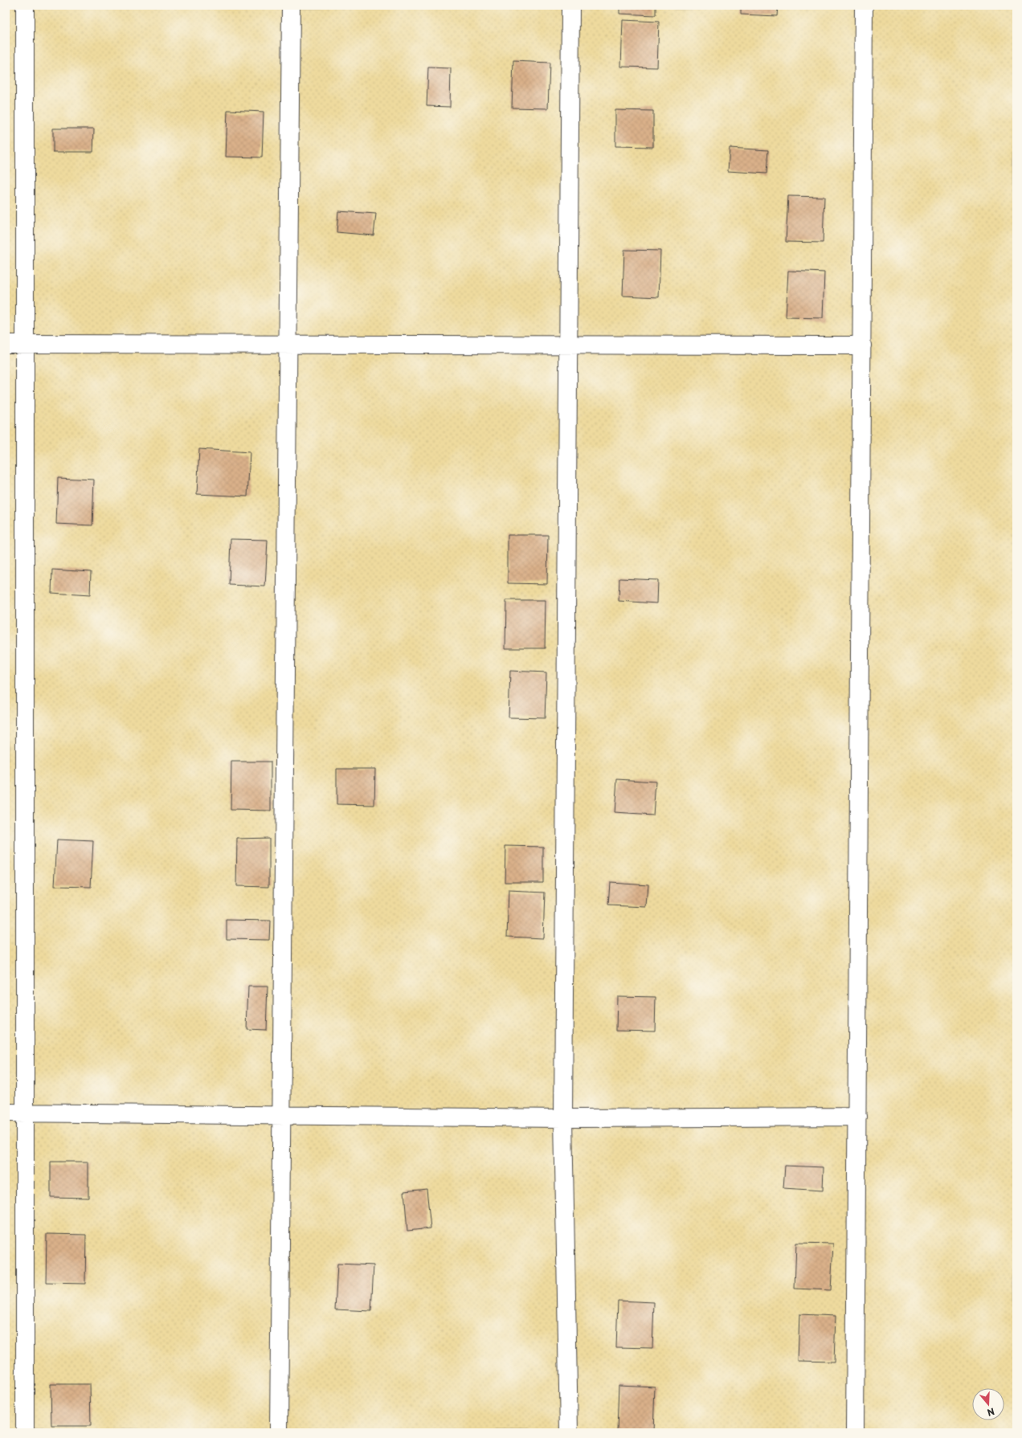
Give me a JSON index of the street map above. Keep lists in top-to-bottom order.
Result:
{
  "north": "bottom"
}
